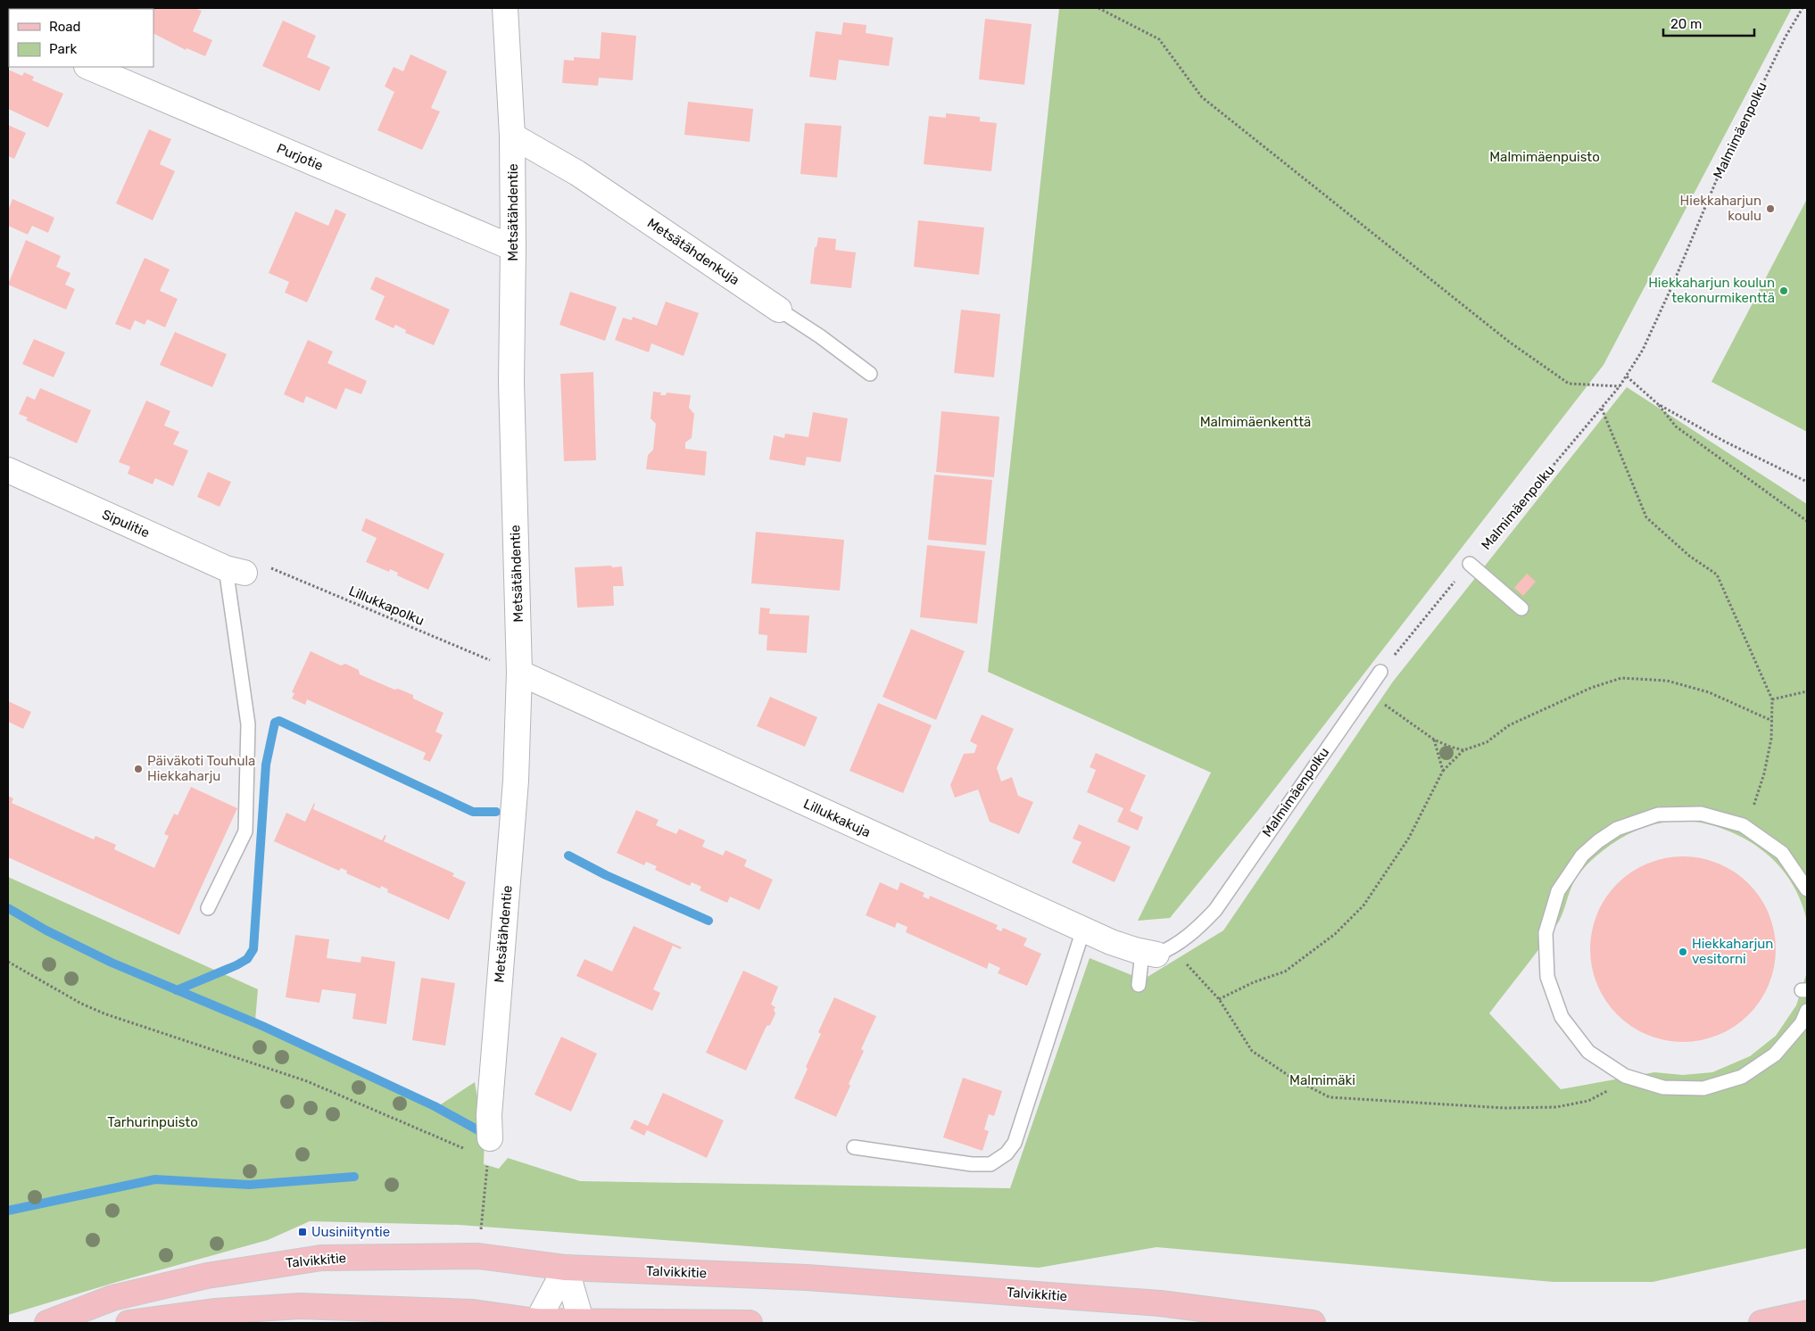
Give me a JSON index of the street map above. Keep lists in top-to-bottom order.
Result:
{
  "streets": {
    "main road": ["Talvikkitie"],
    "street": [
      "Purjotie",
      "Metsätähdentie",
      "Metsätähdenkuja",
      "Sipulitie",
      "Lillukkakuja"
    ],
    "lane": ["Malmimäenpolku"],
    "path": ["Lillukkapolku"]
  },
  "crossings": [
    ["Malmimäenpolku", "Lillukkakuja"],
    ["Purjotie", "Metsätähdentie"],
    ["Metsätähdentie", "Metsätähdenkuja"],
    ["Metsätähdentie", "Lillukkapolku"],
    ["Metsätähdentie", "Lillukkakuja"],
    ["Sipulitie", "Lillukkapolku"],
    ["Lillukkapolku", "Lillukkakuja"]
  ],
  "parks": [
    "Malmimäenpuisto",
    "Malmimäenkenttä",
    "Malmimäki",
    "Tarhurinpuisto"
  ],
  "places": {
    "other": [
      "Hiekkaharjun koulu",
      "Hiekkaharjun koulun tekonurmikenttä",
      "Päiväkoti Touhula Hiekkaharju",
      "Hiekkaharjun vesitorni"
    ],
    "transit": ["Uusiniityntie"]
  },
  "legend": ["Road", "Park"],
  "scale_bar": "20 m"
}
